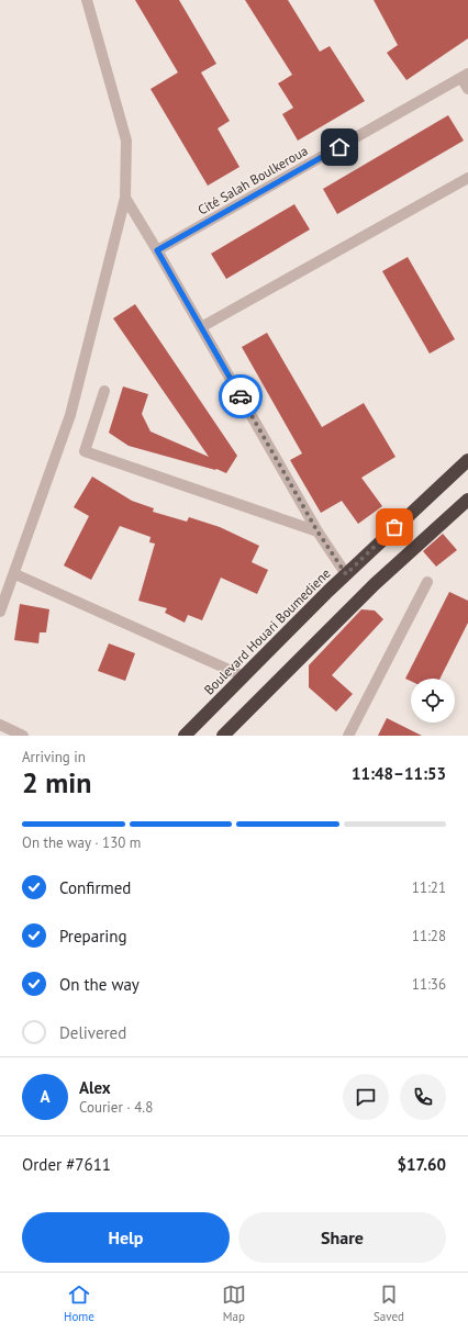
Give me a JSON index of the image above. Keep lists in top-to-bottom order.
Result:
{
  "streets": {
    "highway": ["Boulevard Houari Boumediene"],
    "street": ["Cité Salah Boulkeroua"]
  },
  "page": {
    "heading": ["2 min", "Arriving in", "11:48–11:53"],
    "panel": [
      "Alex",
      "Courier · 4.8",
      "Order #7611",
      "$17.60"
    ],
    "bar": "On the way · 130 m",
    "list": [
      ["Confirmed", "11:21"],
      ["Preparing", "11:28"],
      ["On the way", "11:36"],
      "Delivered"
    ],
    "round": "A",
    "buttons": ["Help", "Share"],
    "tabs": ["Home", "Map", "Saved"]
  }
}
